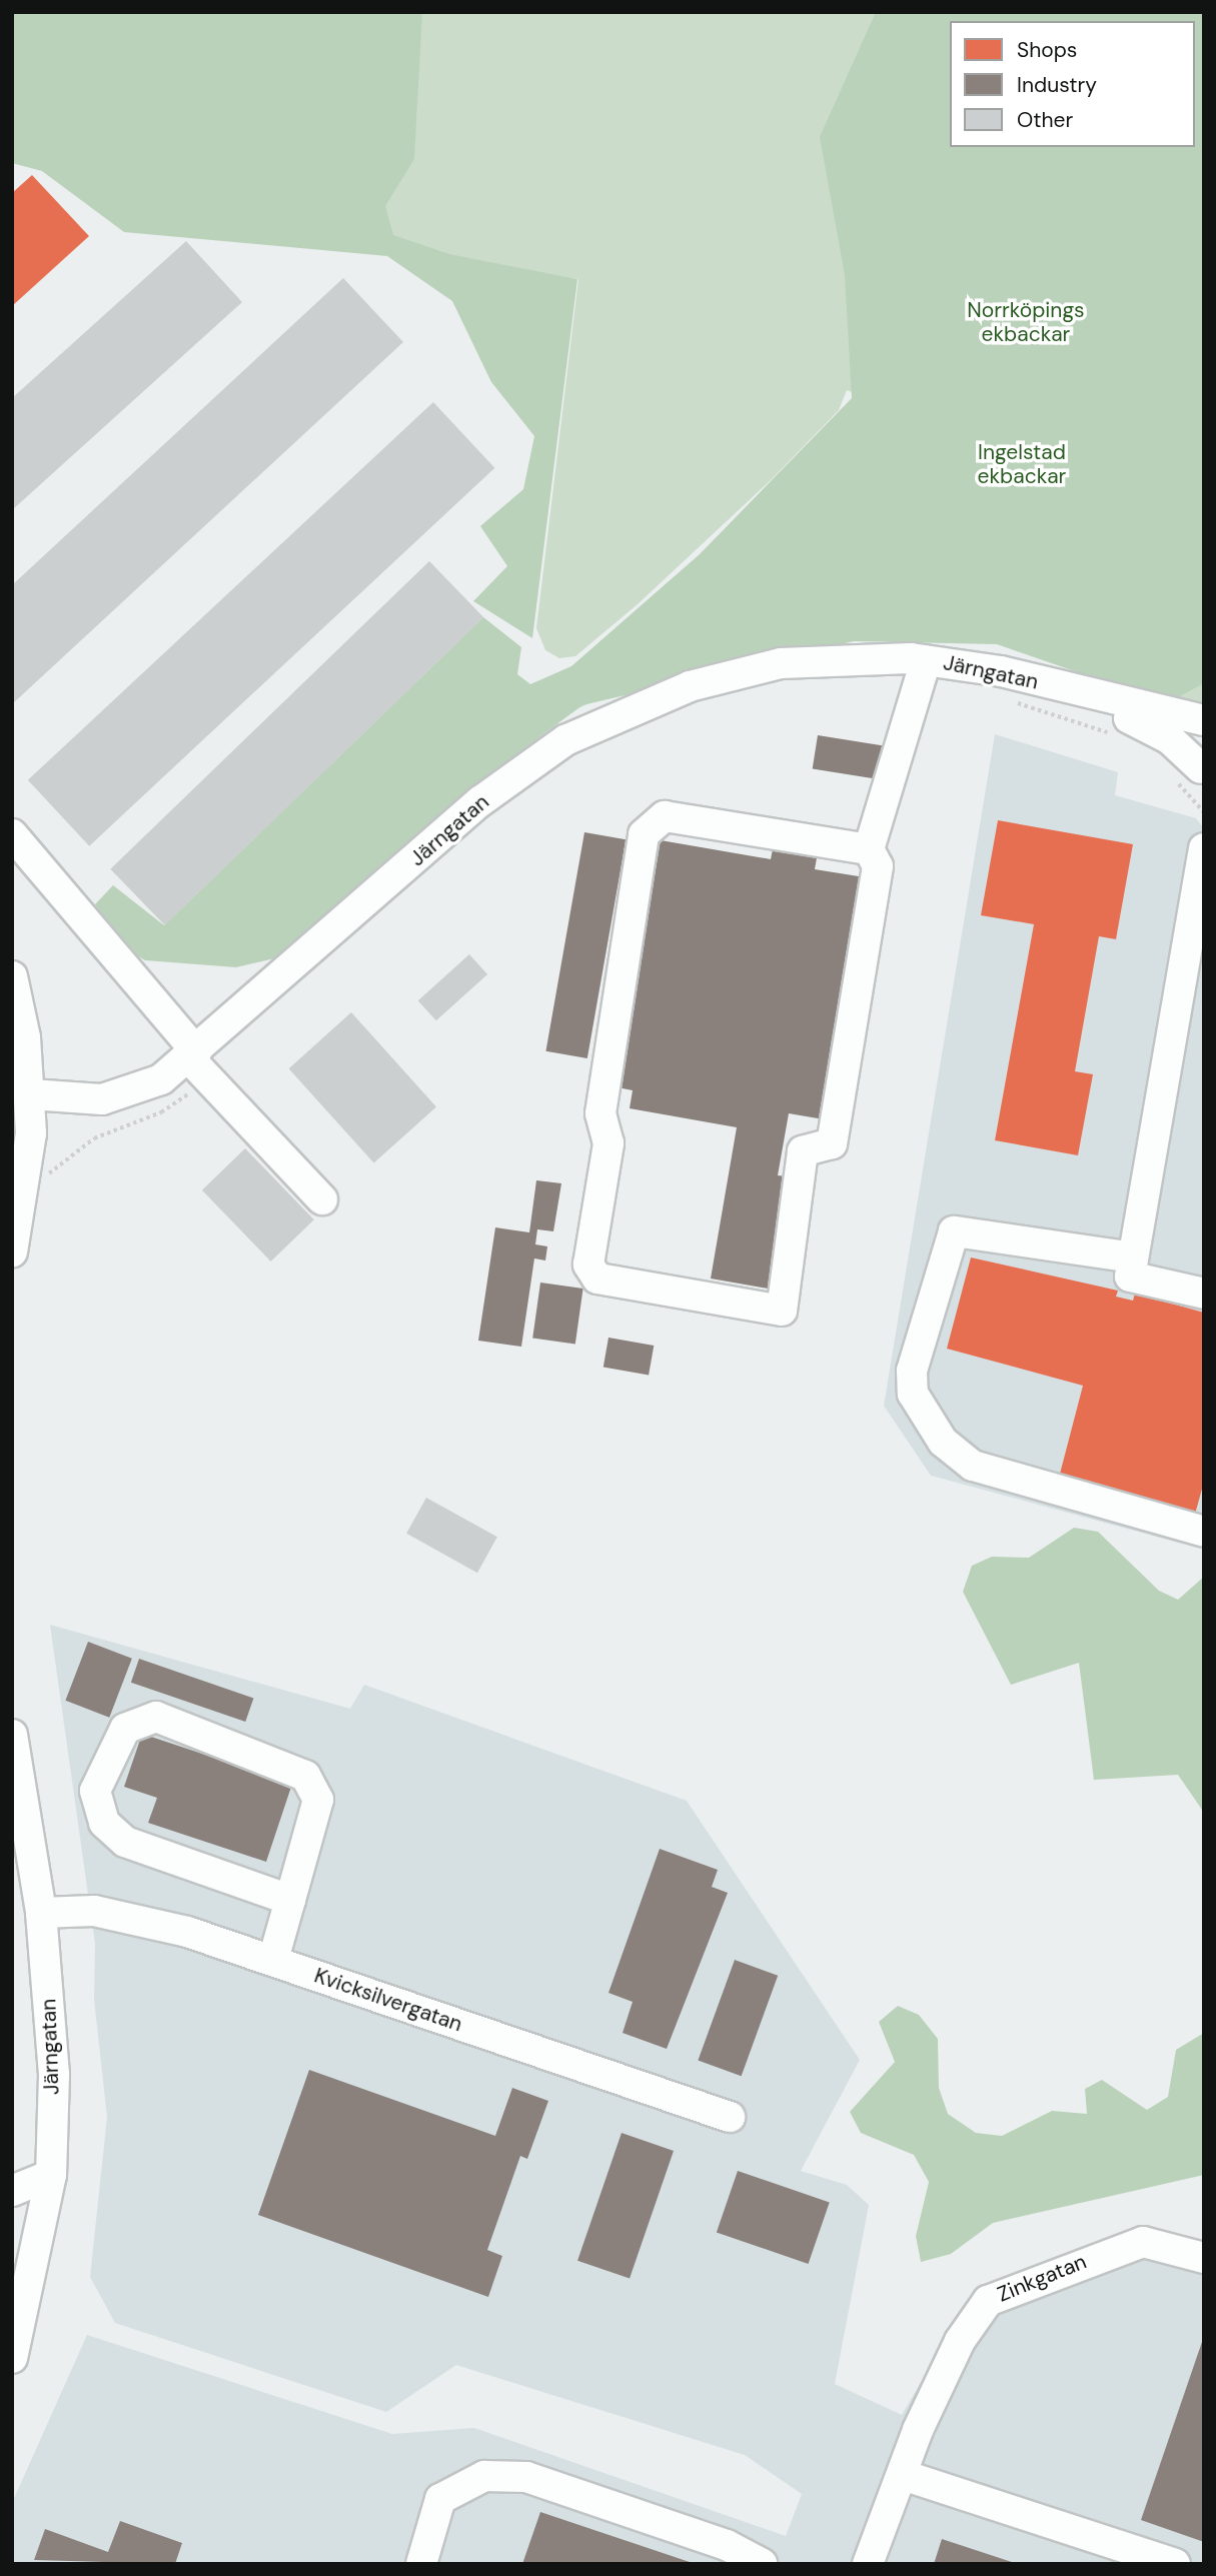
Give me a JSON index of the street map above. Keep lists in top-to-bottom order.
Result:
{
  "streets": {
    "street": ["Järngatan", "Kvicksilvergatan", "Zinkgatan"]
  },
  "crossings": [
    ["Järngatan", "Kvicksilvergatan"]
  ],
  "parks": ["Norrköpings ekbackar", "Ingelstad ekbackar"],
  "legend": ["Shops", "Industry", "Other"]
}
